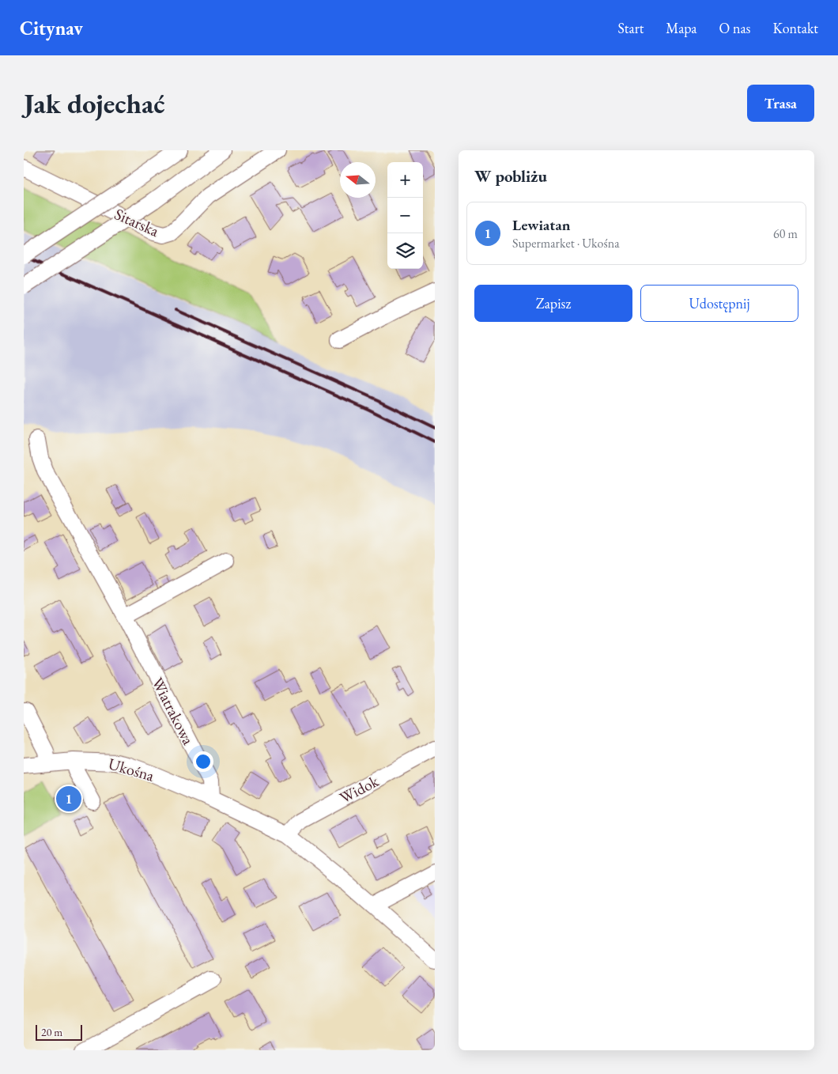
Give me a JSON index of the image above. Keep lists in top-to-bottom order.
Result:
{
  "streets": {
    "street": [
      "Sitarska",
      "Wiatrakowa",
      "Ukośna",
      "Widok"
    ]
  },
  "crossings": [
    ["Wiatrakowa", "Ukośna"]
  ],
  "scale_bar": "20 m",
  "north": "left",
  "page": {
    "header": "Citynav",
    "nav": [
      "Start",
      "Mapa",
      "O nas",
      "Kontakt"
    ],
    "buttons": [
      "Trasa",
      ["Zapisz", "Udostępnij"]
    ],
    "title": "Jak dojechać",
    "heading": "W pobliżu",
    "map_buttons": ["+", "−"],
    "list": [
      {
        "mark": "1",
        "name": "Lewiatan",
        "note": "Supermarket · Ukośna",
        "value": "60 m"
      }
    ],
    "pins": "1",
    "scale": "20 m"
  }
}
